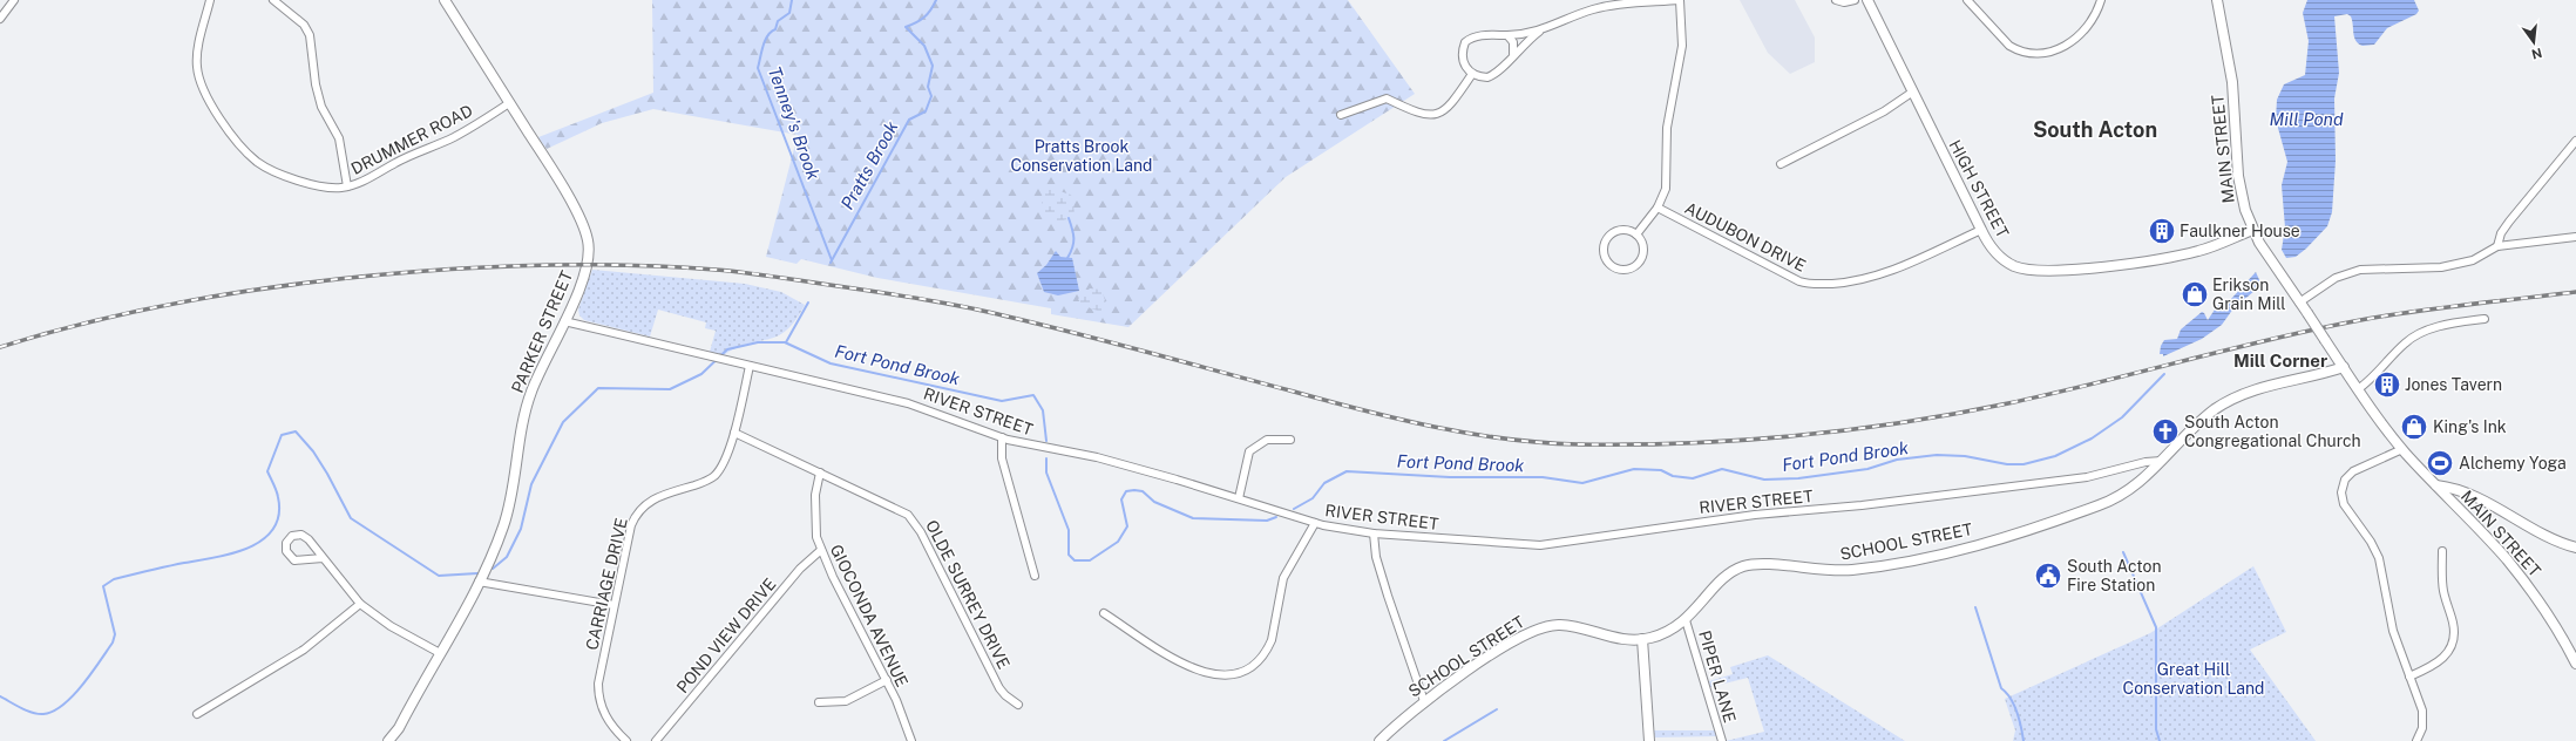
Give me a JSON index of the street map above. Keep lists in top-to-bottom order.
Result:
{
  "streets": {
    "street": [
      "DRUMMER ROAD",
      "MAIN STREET",
      "HIGH STREET",
      "AUDUBON DRIVE",
      "PARKER STREET",
      "RIVER STREET",
      "SCHOOL STREET",
      "CARRIAGE DRIVE",
      "OLDE SURREY DRIVE",
      "GIOCONDA AVENUE",
      "POND VIEW DRIVE",
      "PIPER LANE"
    ]
  },
  "crossings": [
    ["DRUMMER ROAD", "PARKER STREET"],
    ["MAIN STREET", "HIGH STREET"],
    ["MAIN STREET", "SCHOOL STREET"],
    ["HIGH STREET", "AUDUBON DRIVE"],
    ["PARKER STREET", "RIVER STREET"],
    ["RIVER STREET", "SCHOOL STREET"],
    ["RIVER STREET", "CARRIAGE DRIVE"],
    ["SCHOOL STREET", "PIPER LANE"],
    ["CARRIAGE DRIVE", "OLDE SURREY DRIVE"],
    ["OLDE SURREY DRIVE", "GIOCONDA AVENUE"],
    ["GIOCONDA AVENUE", "POND VIEW DRIVE"]
  ],
  "districts": ["South Acton", "Mill Corner"],
  "water": [
    "Mill Pond",
    "Tenney's Brook",
    "Pratts Brook",
    "Fort Pond Brook"
  ],
  "parks": ["Pratts Brook Conservation Land", "Great Hill Conservation Land"],
  "places": {
    "building": ["Faulkner House", "Jones Tavern"],
    "shop": ["Erikson Grain Mill", "King's Ink"],
    "church": ["South Acton Congregational Church"],
    "sports": ["Alchemy Yoga"],
    "public building": ["South Acton Fire Station"]
  },
  "north": "bottom"
}
